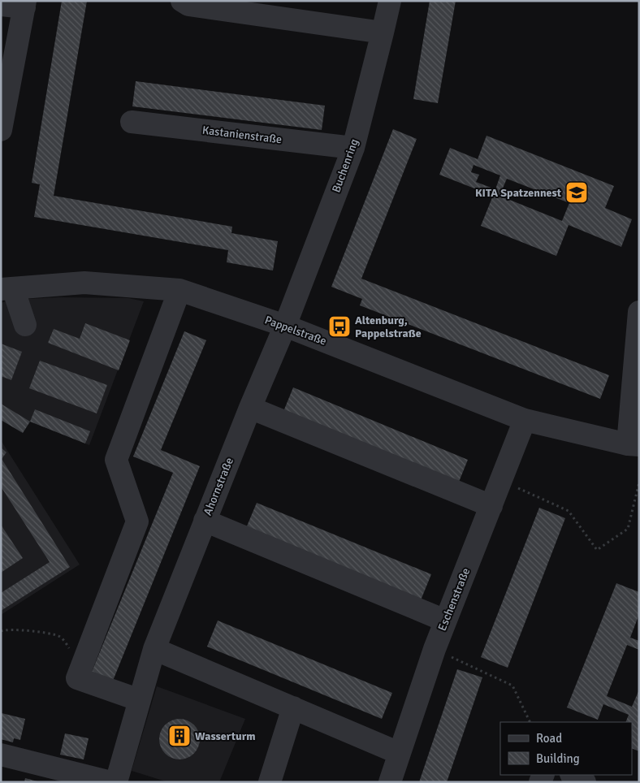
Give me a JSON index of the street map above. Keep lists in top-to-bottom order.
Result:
{
  "streets": {
    "street": [
      "Kastanienstraße",
      "Buchenring",
      "Pappelstraße",
      "Ahornstraße",
      "Eschenstraße"
    ]
  },
  "crossings": [
    ["Kastanienstraße", "Buchenring"],
    ["Buchenring", "Pappelstraße"],
    ["Buchenring", "Ahornstraße"],
    ["Pappelstraße", "Ahornstraße"],
    ["Pappelstraße", "Eschenstraße"]
  ],
  "places": {
    "school or university": ["KITA Spatzennest"],
    "bus stop": ["Altenburg, Pappelstraße"],
    "building": ["Wasserturm"]
  },
  "legend": ["Road", "Building"]
}
